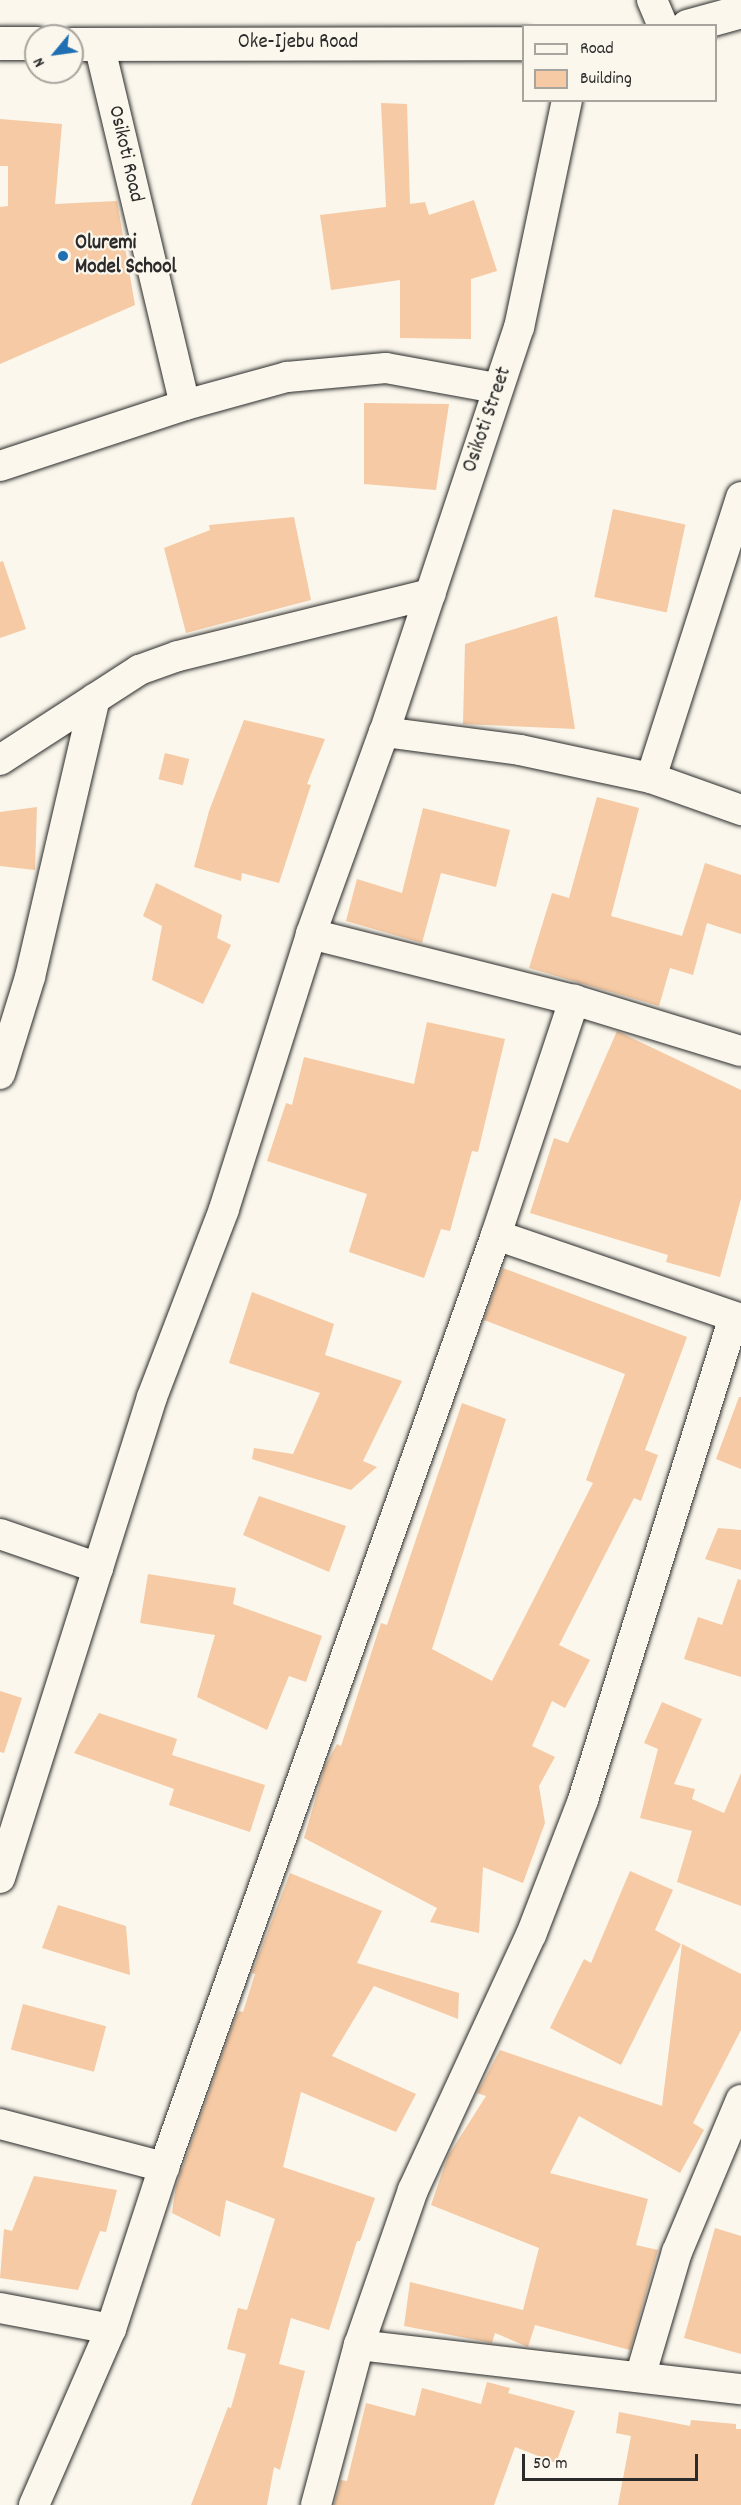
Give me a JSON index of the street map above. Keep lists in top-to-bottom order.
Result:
{
  "streets": {
    "main road": ["Oke-Ijebu Road"],
    "street": ["Osikoti Road", "Osikoti Street"]
  },
  "crossings": [
    ["Oke-Ijebu Road", "Osikoti Road"]
  ],
  "places": ["Oluremi Model School"],
  "legend": ["Road", "Building"],
  "scale_bar": "50 m",
  "north": "bottom left"
}
